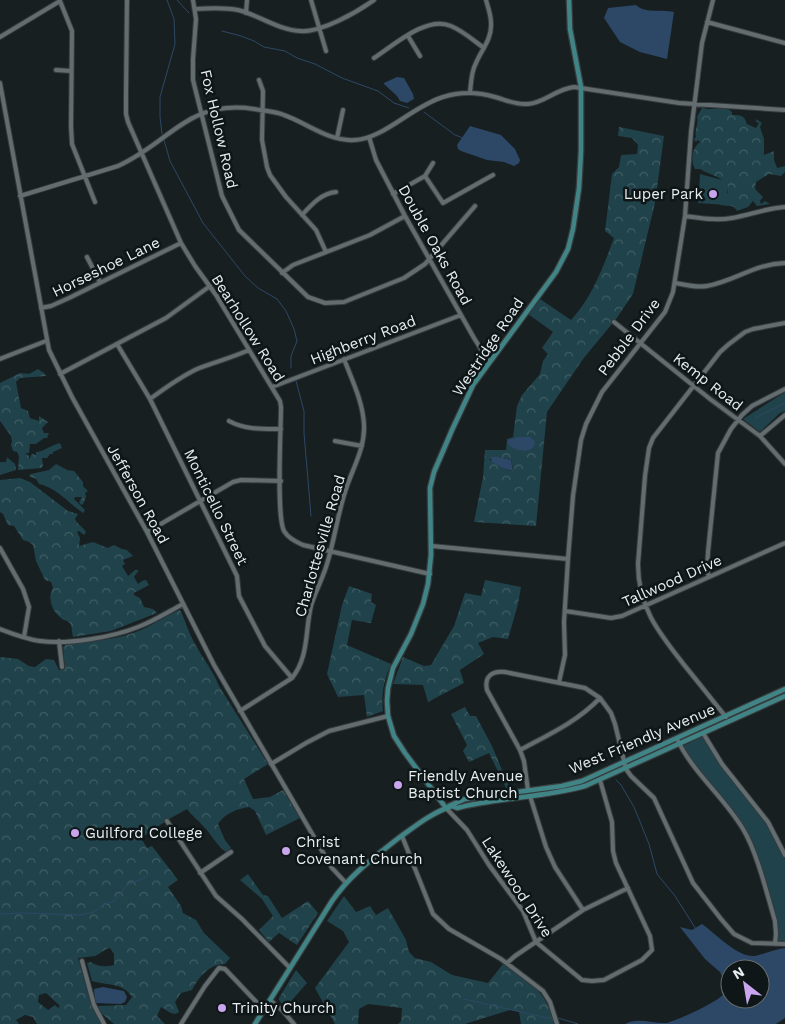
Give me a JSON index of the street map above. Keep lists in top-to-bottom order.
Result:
{
  "streets": {
    "main road": ["Westridge Road", "West Friendly Avenue"],
    "street": [
      "Fox Hollow Road",
      "Double Oaks Road",
      "Horseshoe Lane",
      "Bearhollow Road",
      "Pebble Drive",
      "Highberry Road",
      "Kemp Road",
      "Jefferson Road",
      "Monticello Street",
      "Charlottesville Road",
      "Tallwood Drive",
      "Lakewood Drive"
    ]
  },
  "crossings": [
    ["Fox Hollow Road", "Double Oaks Road"],
    ["Double Oaks Road", "Highberry Road"],
    ["Double Oaks Road", "Westridge Road"],
    ["Horseshoe Lane", "Bearhollow Road"],
    ["Horseshoe Lane", "Jefferson Road"],
    ["Bearhollow Road", "Highberry Road"],
    ["Bearhollow Road", "Westridge Road"],
    ["Bearhollow Road", "Charlottesville Road"],
    ["Pebble Drive", "Kemp Road"],
    ["Pebble Drive", "Tallwood Drive"],
    ["Highberry Road", "Charlottesville Road"],
    ["Westridge Road", "West Friendly Avenue"],
    ["Westridge Road", "Lakewood Drive"],
    ["Jefferson Road", "Charlottesville Road"],
    ["Jefferson Road", "West Friendly Avenue"],
    ["Monticello Street", "Charlottesville Road"],
    ["West Friendly Avenue", "Lakewood Drive"]
  ],
  "places": [
    "Luper Park",
    "Friendly Avenue Baptist Church",
    "Guilford College",
    "Christ Covenant Church",
    "Trinity Church"
  ],
  "north": "top left"
}
